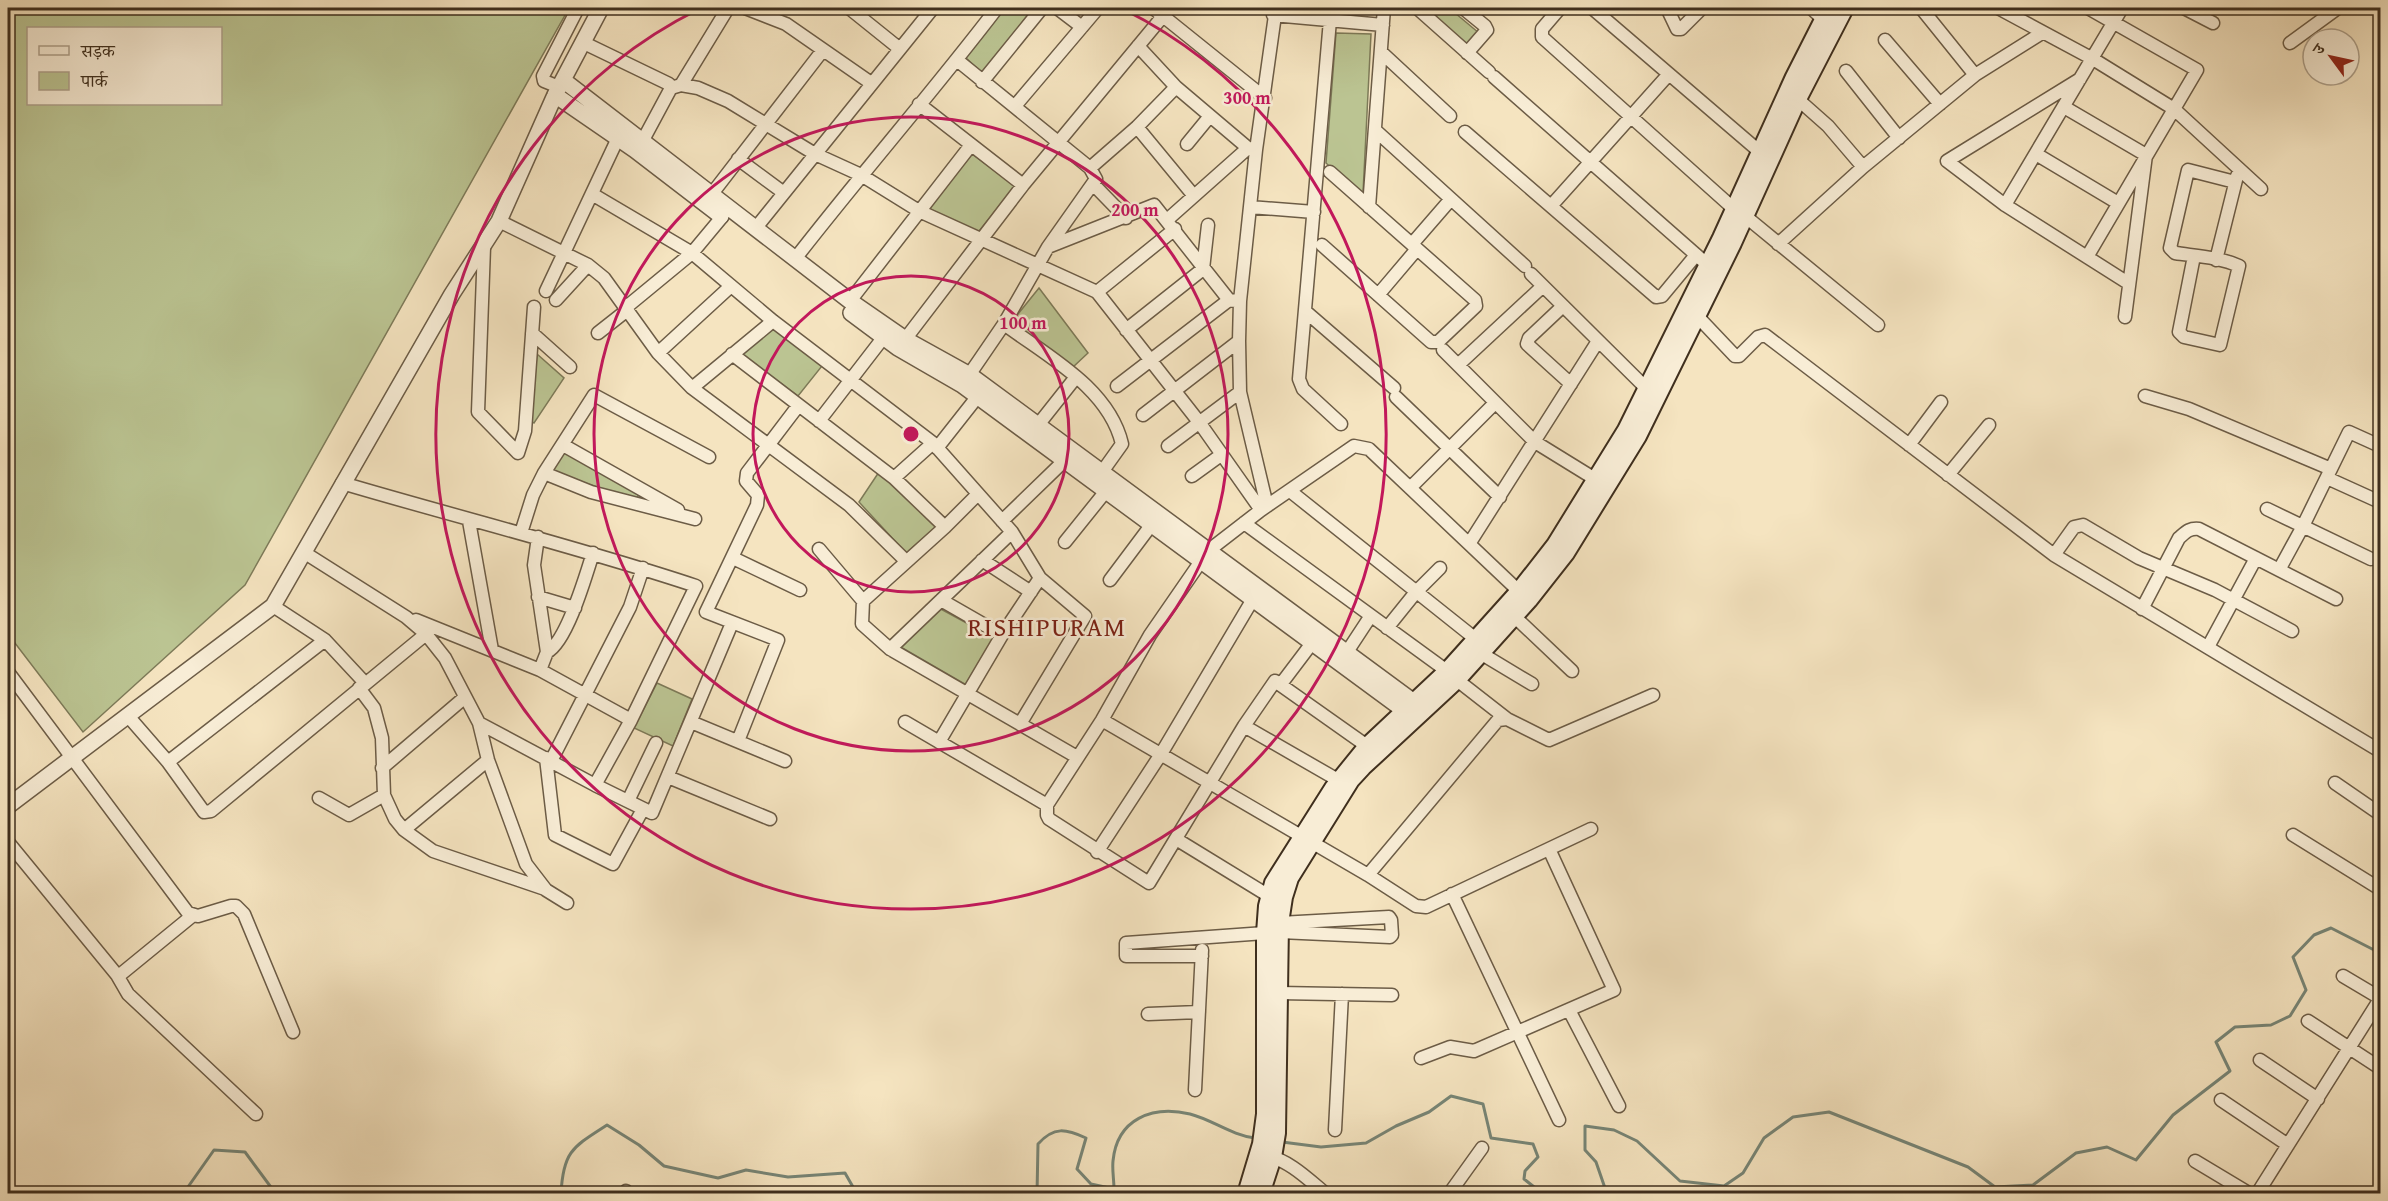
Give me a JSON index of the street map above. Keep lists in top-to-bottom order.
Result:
{
  "districts": ["RISHIPURAM"],
  "legend": ["सड़क", "पार्क"],
  "north": "top left",
  "rings": ["300 m", "200 m", "100 m"]
}
